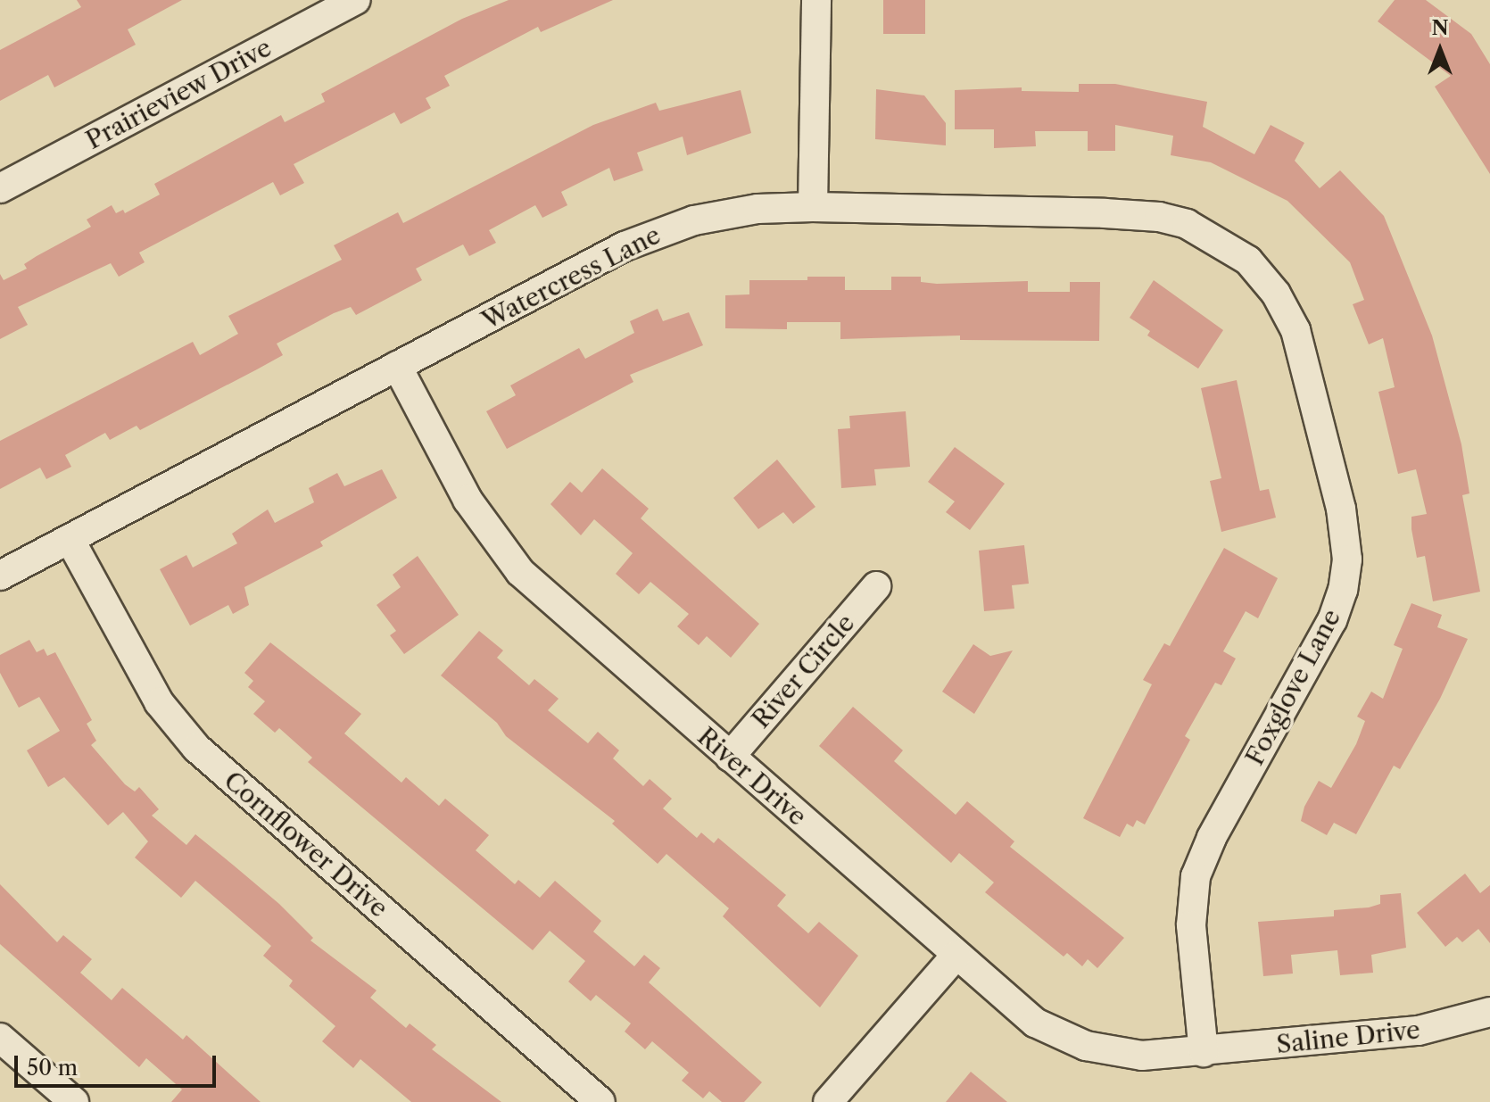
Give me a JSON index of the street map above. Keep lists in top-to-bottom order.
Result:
{
  "streets": {
    "street": [
      "Prairieview Drive",
      "Watercress Lane",
      "River Circle",
      "Foxglove Lane",
      "River Drive",
      "Cornflower Drive",
      "Saline Drive"
    ]
  },
  "crossings": [
    ["Watercress Lane", "Foxglove Lane"],
    ["Watercress Lane", "River Drive"],
    ["Watercress Lane", "Cornflower Drive"],
    ["River Circle", "River Drive"],
    ["Foxglove Lane", "River Drive"],
    ["Foxglove Lane", "Saline Drive"],
    ["River Drive", "Saline Drive"]
  ],
  "scale_bar": "50 m",
  "north": "top"
}
